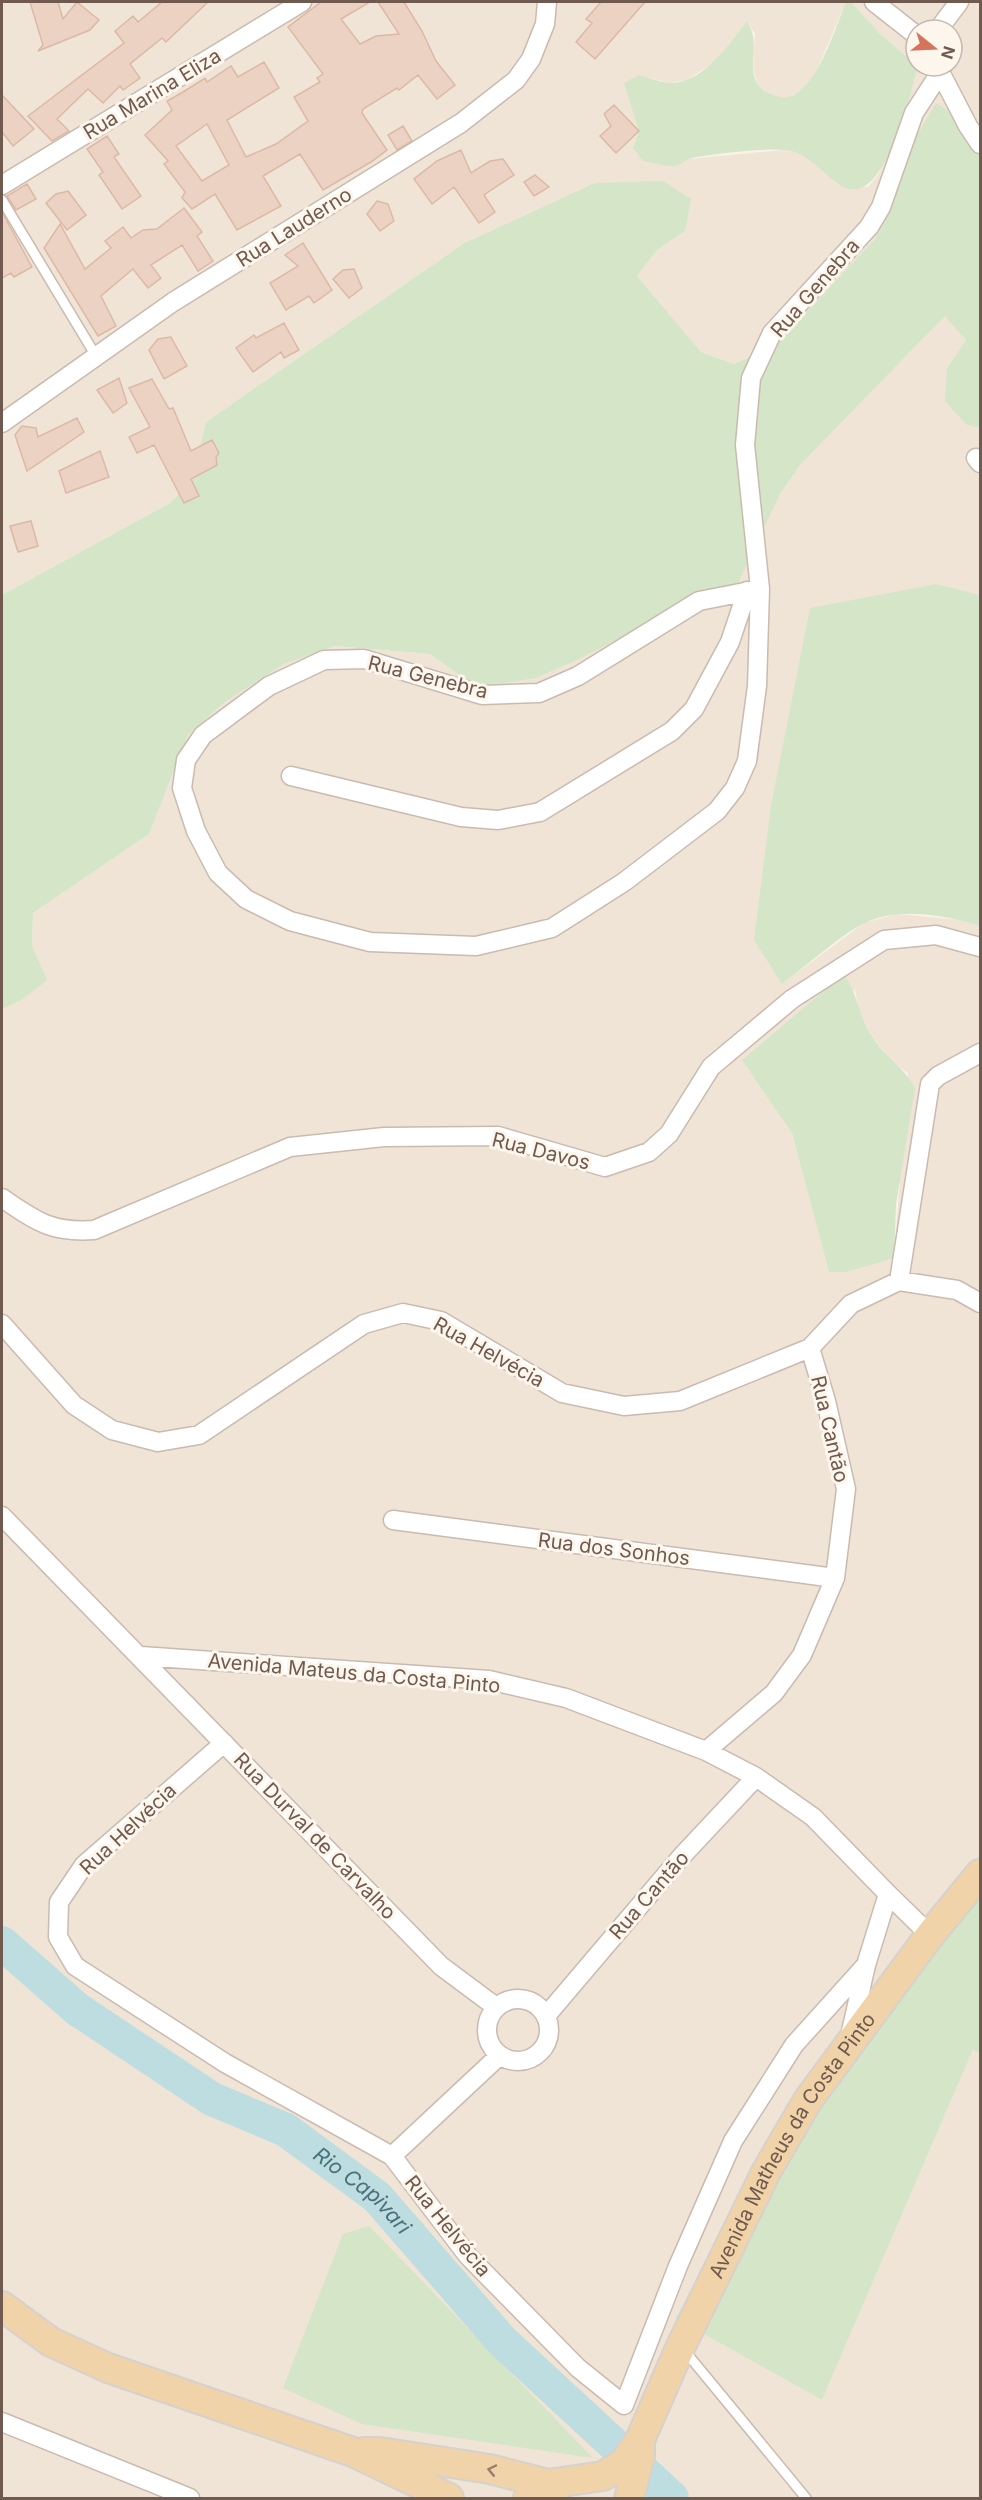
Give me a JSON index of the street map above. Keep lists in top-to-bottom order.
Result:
{
  "streets": {
    "main road": ["Avenida Matheus da Costa Pinto"],
    "street": [
      "Rua Marina Eliza",
      "Rua Lauderno",
      "Rua Genebra",
      "Rua Davos",
      "Rua Helvécia",
      "Rua Cantão",
      "Rua dos Sonhos",
      "Avenida Mateus da Costa Pinto",
      "Rua Durval de Carvalho"
    ]
  },
  "crossings": [
    ["Rua Helvécia", "Rua Cantão"],
    ["Rua Helvécia", "Rua Durval de Carvalho"],
    ["Rua Helvécia", "Avenida Matheus da Costa Pinto"],
    ["Rua Cantão", "Rua dos Sonhos"],
    ["Rua Cantão", "Avenida Mateus da Costa Pinto"],
    ["Rua Cantão", "Rua Durval de Carvalho"],
    ["Avenida Mateus da Costa Pinto", "Rua Durval de Carvalho"],
    ["Avenida Mateus da Costa Pinto", "Avenida Matheus da Costa Pinto"]
  ],
  "water": ["Rio Capivari"],
  "north": "right"
}
